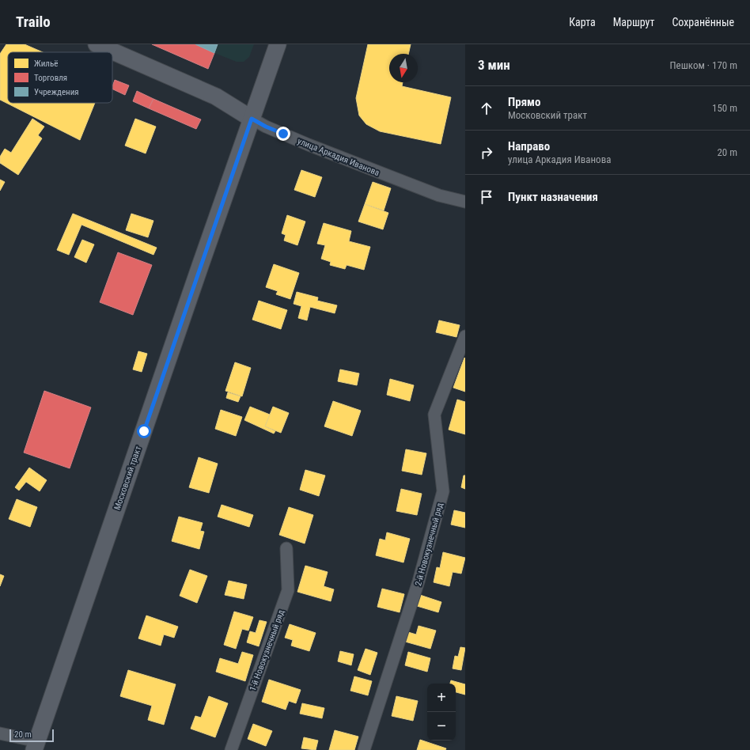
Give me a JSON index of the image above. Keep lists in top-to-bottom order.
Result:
{
  "streets": {
    "main road": ["улица Аркадия Иванова", "Московский тракт"],
    "street": ["2-й Новокузнечный ряд", "1-й Новокузнечный ряд"]
  },
  "crossings": [
    ["улица Аркадия Иванова", "Московский тракт"]
  ],
  "legend": ["Жильё", "Торговля", "Учреждения"],
  "scale_bar": "20 m",
  "north": "bottom",
  "page": {
    "header": "Trailo",
    "nav": ["Карта", "Маршрут", "Сохранённые"],
    "heading": ["3 мин", "Пешком · 170 m"],
    "list": [
      ["Прямо", "Московский тракт", "150 m"],
      ["Направо", "улица Аркадия Иванова", "20 m"],
      "Пункт назначения"
    ],
    "map_buttons": ["+", "−"],
    "scale": "20 m"
  }
}
